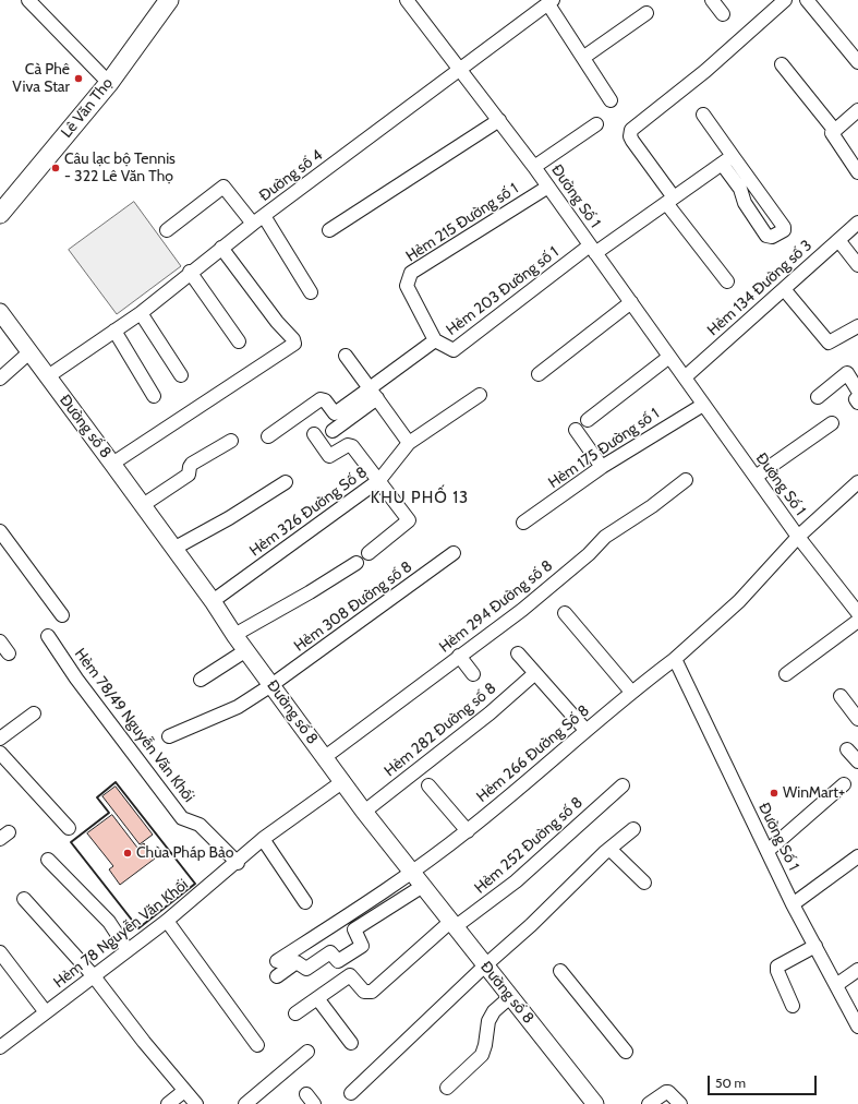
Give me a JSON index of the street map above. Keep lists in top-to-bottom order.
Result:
{
  "streets": {
    "main road": ["Lê Văn Thọ"],
    "street": [
      "Đường số 4",
      "Đường Số 1",
      "Hẻm 215 Đường số 1",
      "Hẻm 134 Đường số 3",
      "Hẻm 203 Đường số 1",
      "Đường số 8",
      "Hẻm 175 Đường số 1",
      "Hẻm 326 Đường Số 8",
      "Hẻm 308 Đường số 8",
      "Hẻm 294 Đường số 8",
      "Hẻm 78/49 Nguyễn Văn Khối",
      "Hẻm 282 Đường số 8",
      "Hẻm 266 Đường Số 8",
      "Hẻm 252 Đường số 8",
      "Hẻm 78 Nguyễn Văn Khối"
    ]
  },
  "crossings": [
    ["Đường số 4", "Đường Số 1"],
    ["Đường số 4", "Đường số 8"],
    ["Đường Số 1", "Hẻm 215 Đường số 1"],
    ["Đường Số 1", "Hẻm 134 Đường số 3"],
    ["Đường Số 1", "Hẻm 203 Đường số 1"],
    ["Đường Số 1", "Hẻm 175 Đường số 1"],
    ["Đường Số 1", "Hẻm 266 Đường Số 8"],
    ["Hẻm 215 Đường số 1", "Hẻm 203 Đường số 1"],
    ["Đường số 8", "Hẻm 326 Đường Số 8"],
    ["Đường số 8", "Hẻm 308 Đường số 8"],
    ["Đường số 8", "Hẻm 294 Đường số 8"],
    ["Đường số 8", "Hẻm 282 Đường số 8"],
    ["Đường số 8", "Hẻm 266 Đường Số 8"],
    ["Đường số 8", "Hẻm 252 Đường số 8"],
    ["Đường số 8", "Hẻm 78 Nguyễn Văn Khối"],
    ["Hẻm 78/49 Nguyễn Văn Khối", "Hẻm 78 Nguyễn Văn Khối"]
  ],
  "districts": ["KHU PHỐ 13"],
  "places": [
    "Cà Phê Viva Star",
    "Câu lạc bộ Tennis - 322 Lê Văn Thọ",
    "WinMart+",
    "Chùa Pháp Bảo"
  ],
  "scale_bar": "50 m"
}
